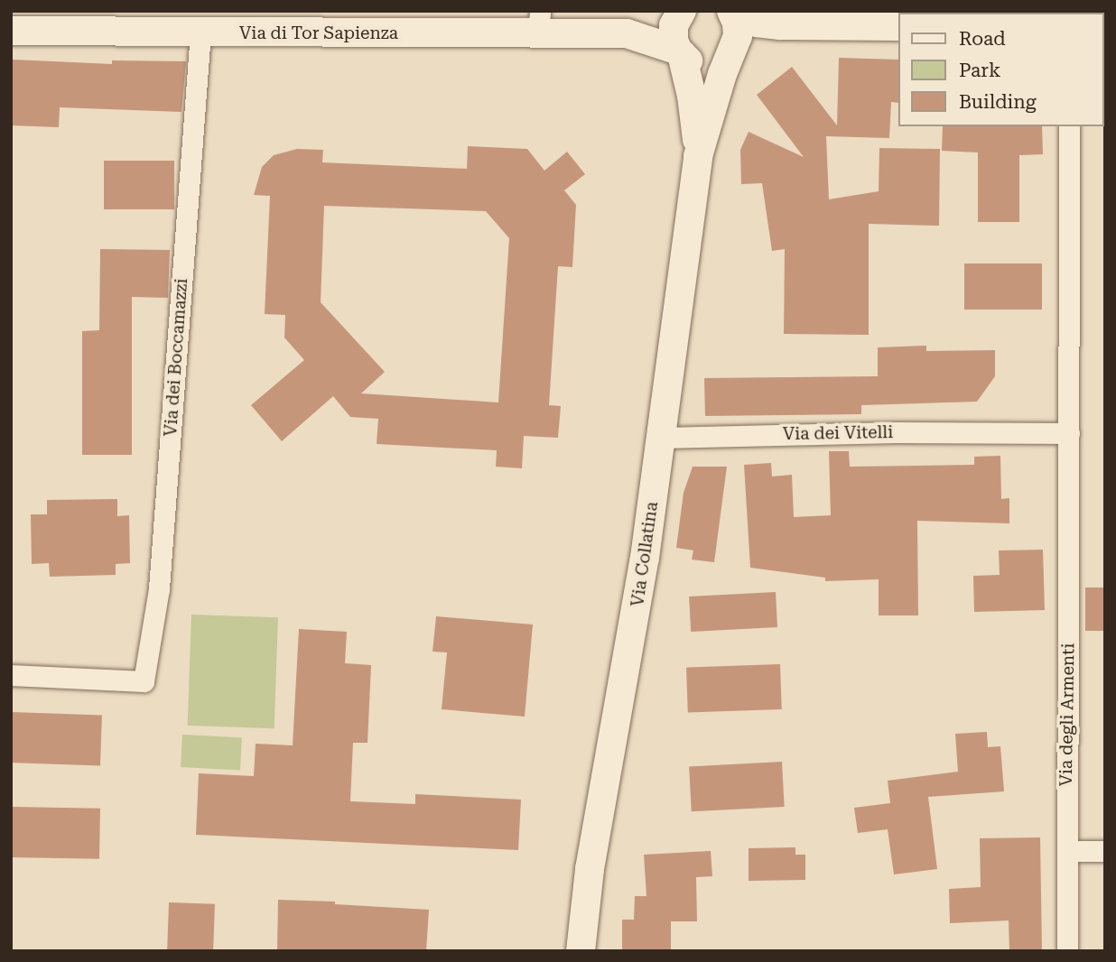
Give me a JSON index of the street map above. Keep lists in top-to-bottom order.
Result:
{
  "streets": {
    "street": [
      "Via di Tor Sapienza",
      "Via dei Boccamazzi",
      "Via dei Vitelli",
      "Via Collatina",
      "Via degli Armenti"
    ]
  },
  "crossings": [
    ["Via di Tor Sapienza", "Via dei Boccamazzi"],
    ["Via dei Vitelli", "Via Collatina"],
    ["Via dei Vitelli", "Via degli Armenti"]
  ],
  "legend": ["Road", "Park", "Building"]
}
